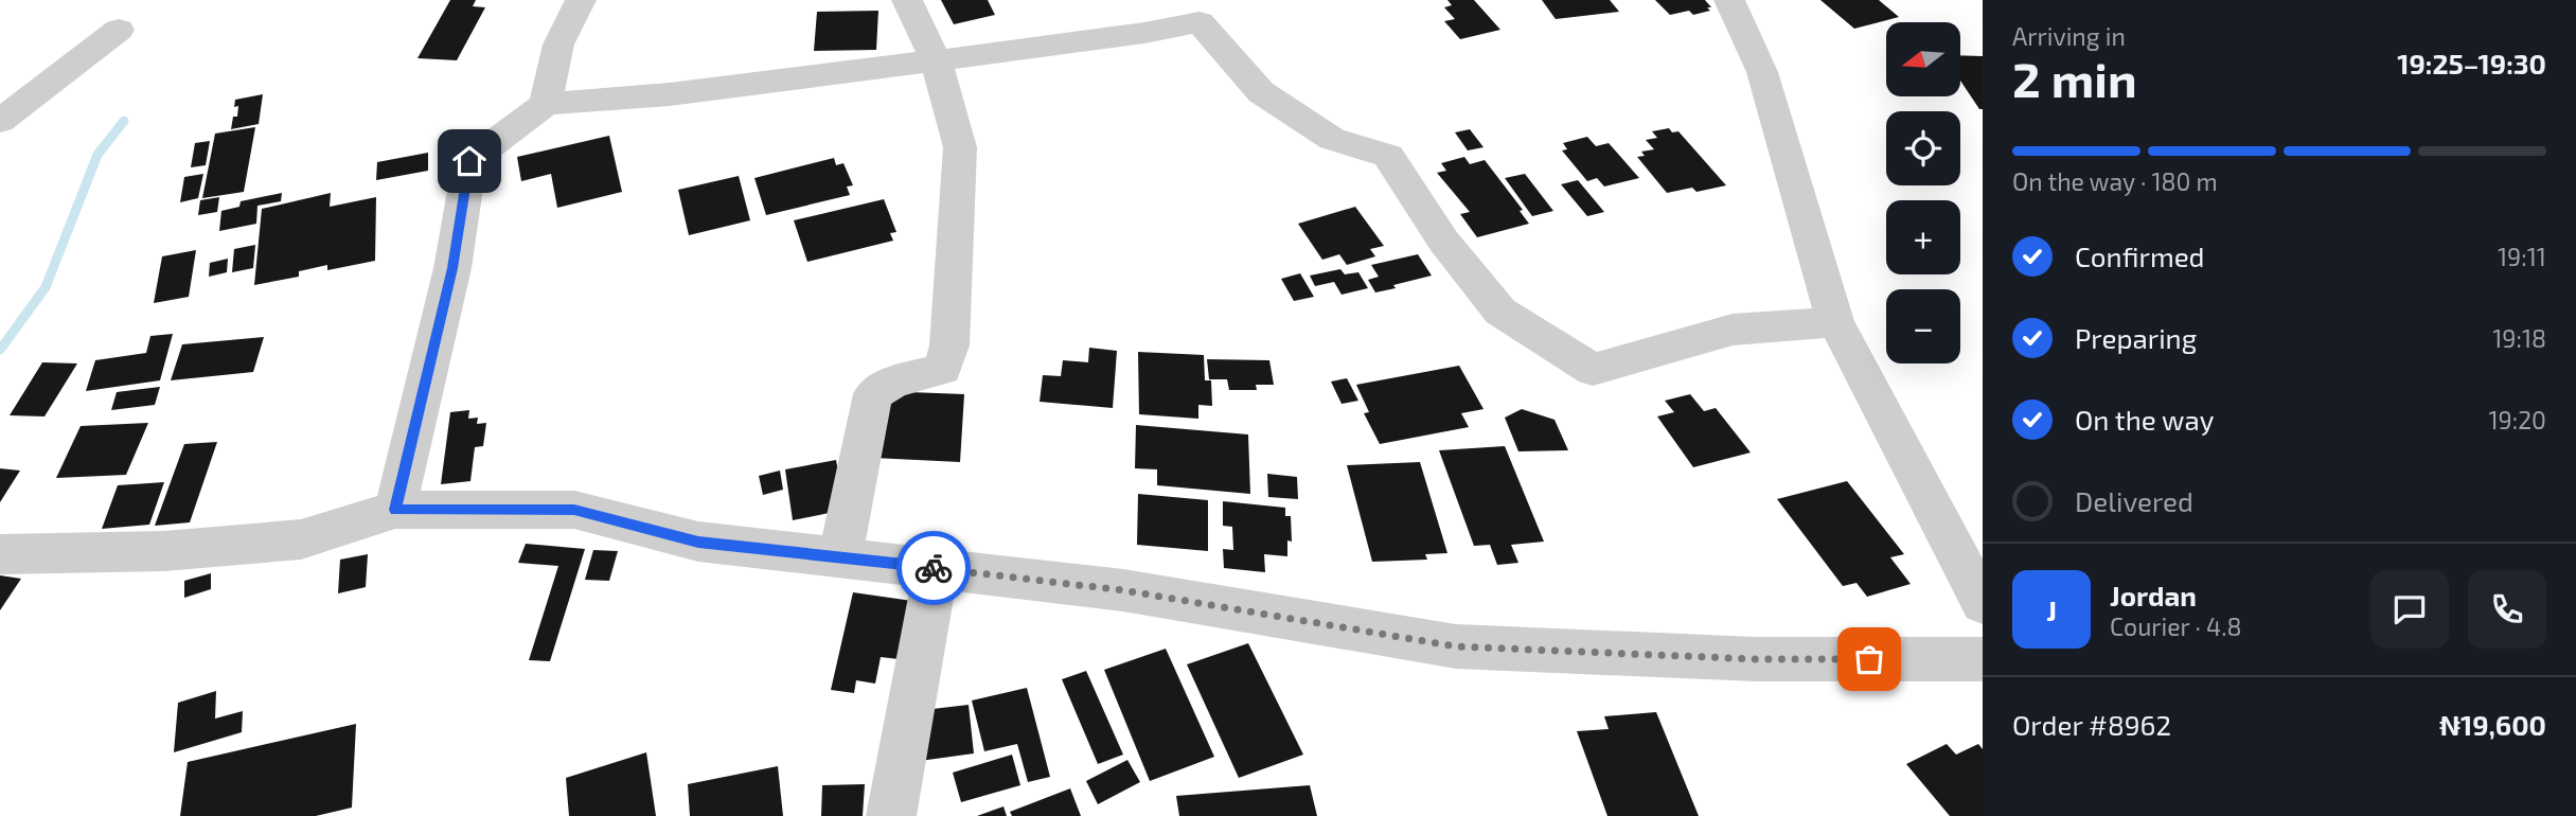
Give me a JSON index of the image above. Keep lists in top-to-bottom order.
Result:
{
  "north": "left",
  "page": {
    "heading": ["2 min", "Arriving in", "19:25–19:30"],
    "panel": [
      "Jordan",
      "Courier · 4.8",
      "Order #8962",
      "₦19,600"
    ],
    "map_buttons": ["+", "−"],
    "bar": "On the way · 180 m",
    "list": [
      ["Confirmed", "19:11"],
      ["Preparing", "19:18"],
      ["On the way", "19:20"],
      "Delivered"
    ],
    "round": "J"
  }
}
